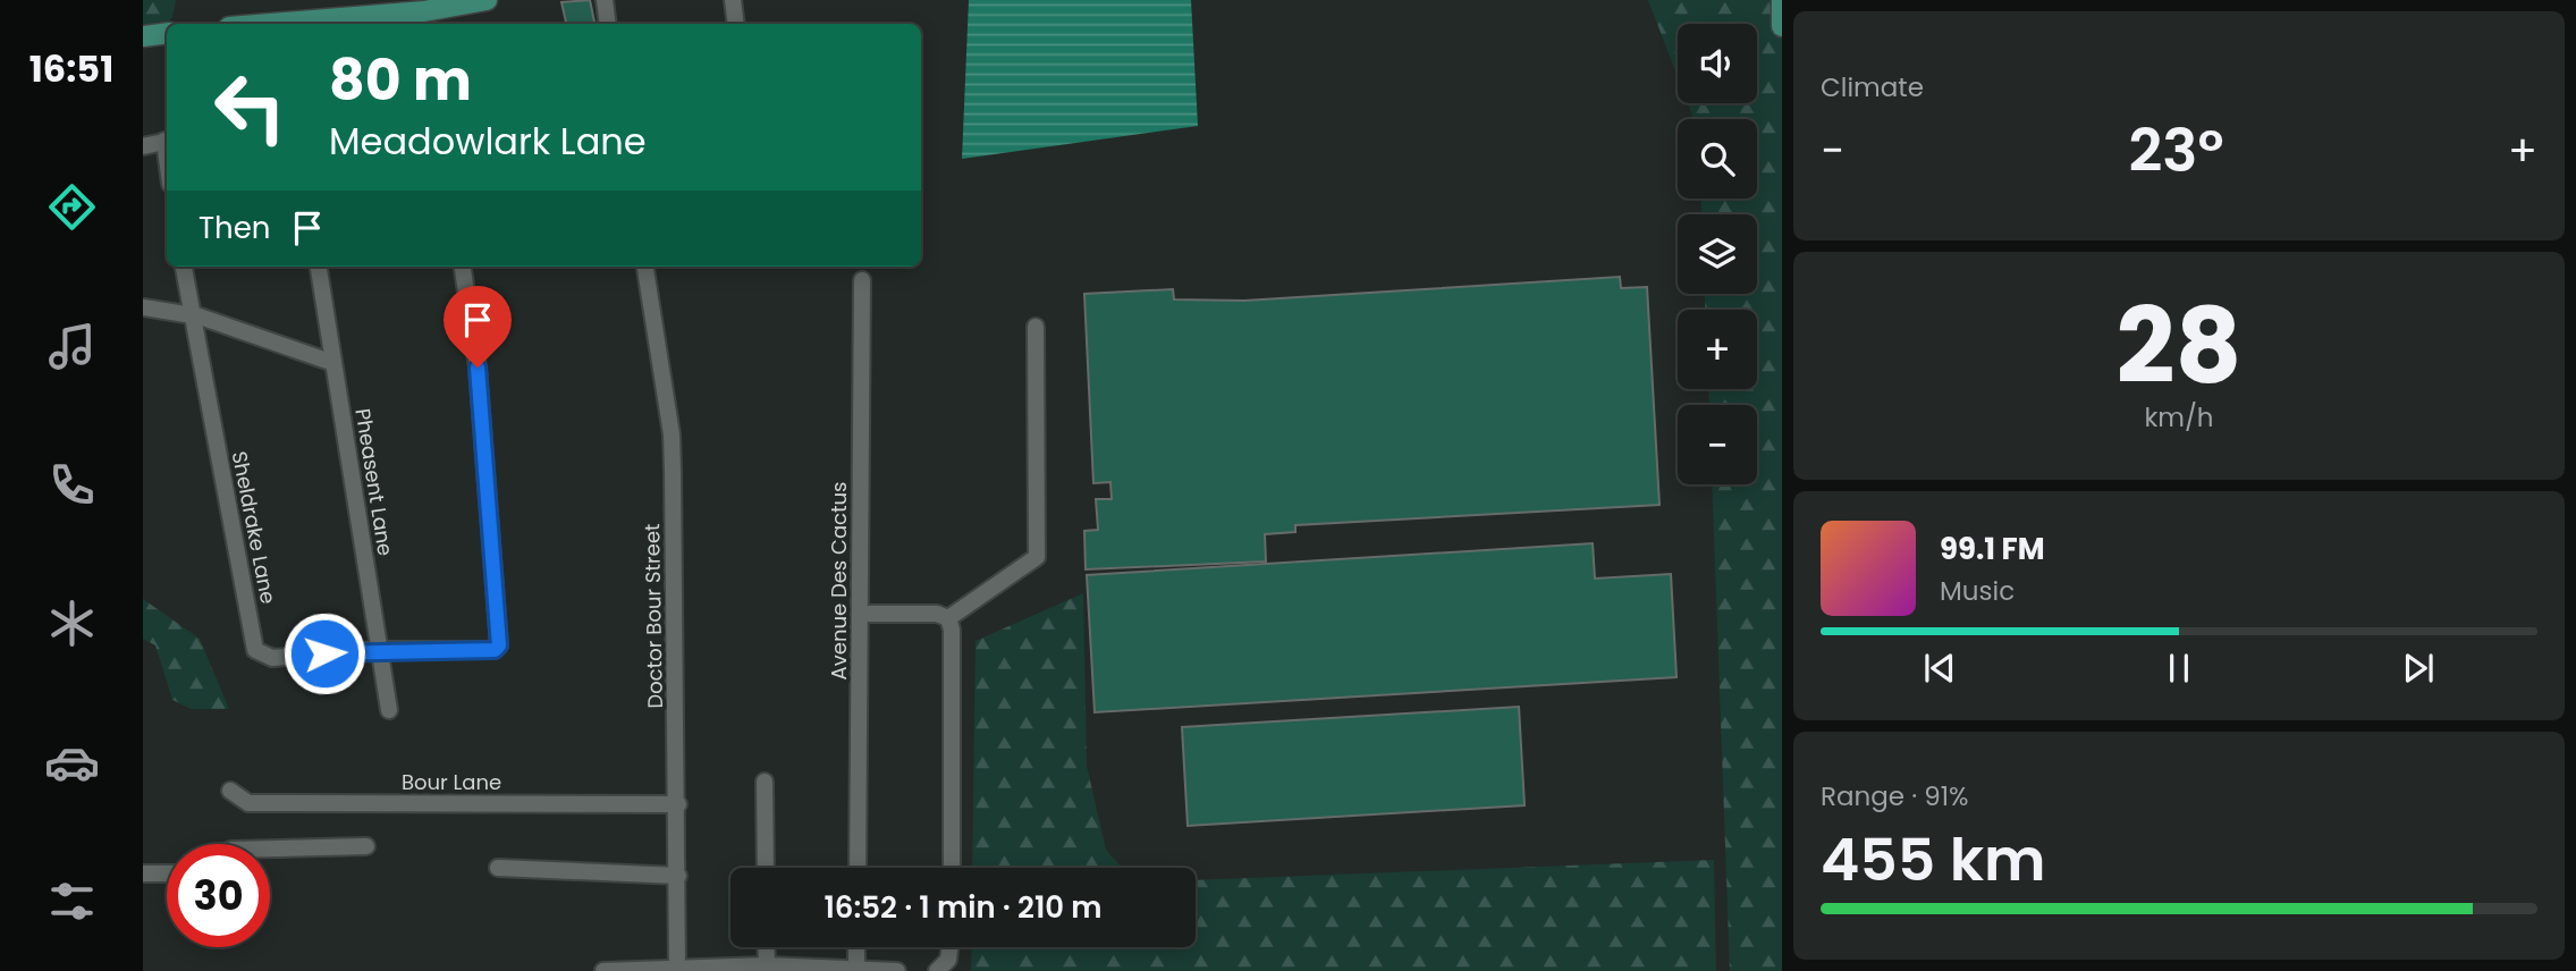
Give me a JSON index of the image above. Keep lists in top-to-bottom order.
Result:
{
  "streets": {
    "street": [
      "Pheasent Lane",
      "Sheldrake Lane",
      "Avenue Des Cactus",
      "Doctor Bour Street",
      "Bour Lane"
    ]
  },
  "crossings": [
    ["Pheasent Lane", "Sheldrake Lane"],
    ["Doctor Bour Street", "Bour Lane"]
  ],
  "page": {
    "tabs": "16:51",
    "tile": [
      "Climate",
      ["28", "km/h"],
      ["Range · 91%", "455 km"]
    ],
    "map_buttons": ["+", "−"],
    "turn": ["80 m", "Meadowlark Lane"],
    "heat": ["−", "23°", "+"],
    "then": "Then",
    "song": ["99.1 FM", "Music"],
    "limit": "30",
    "trip": "16:52 · 1 min · 210 m"
  }
}
